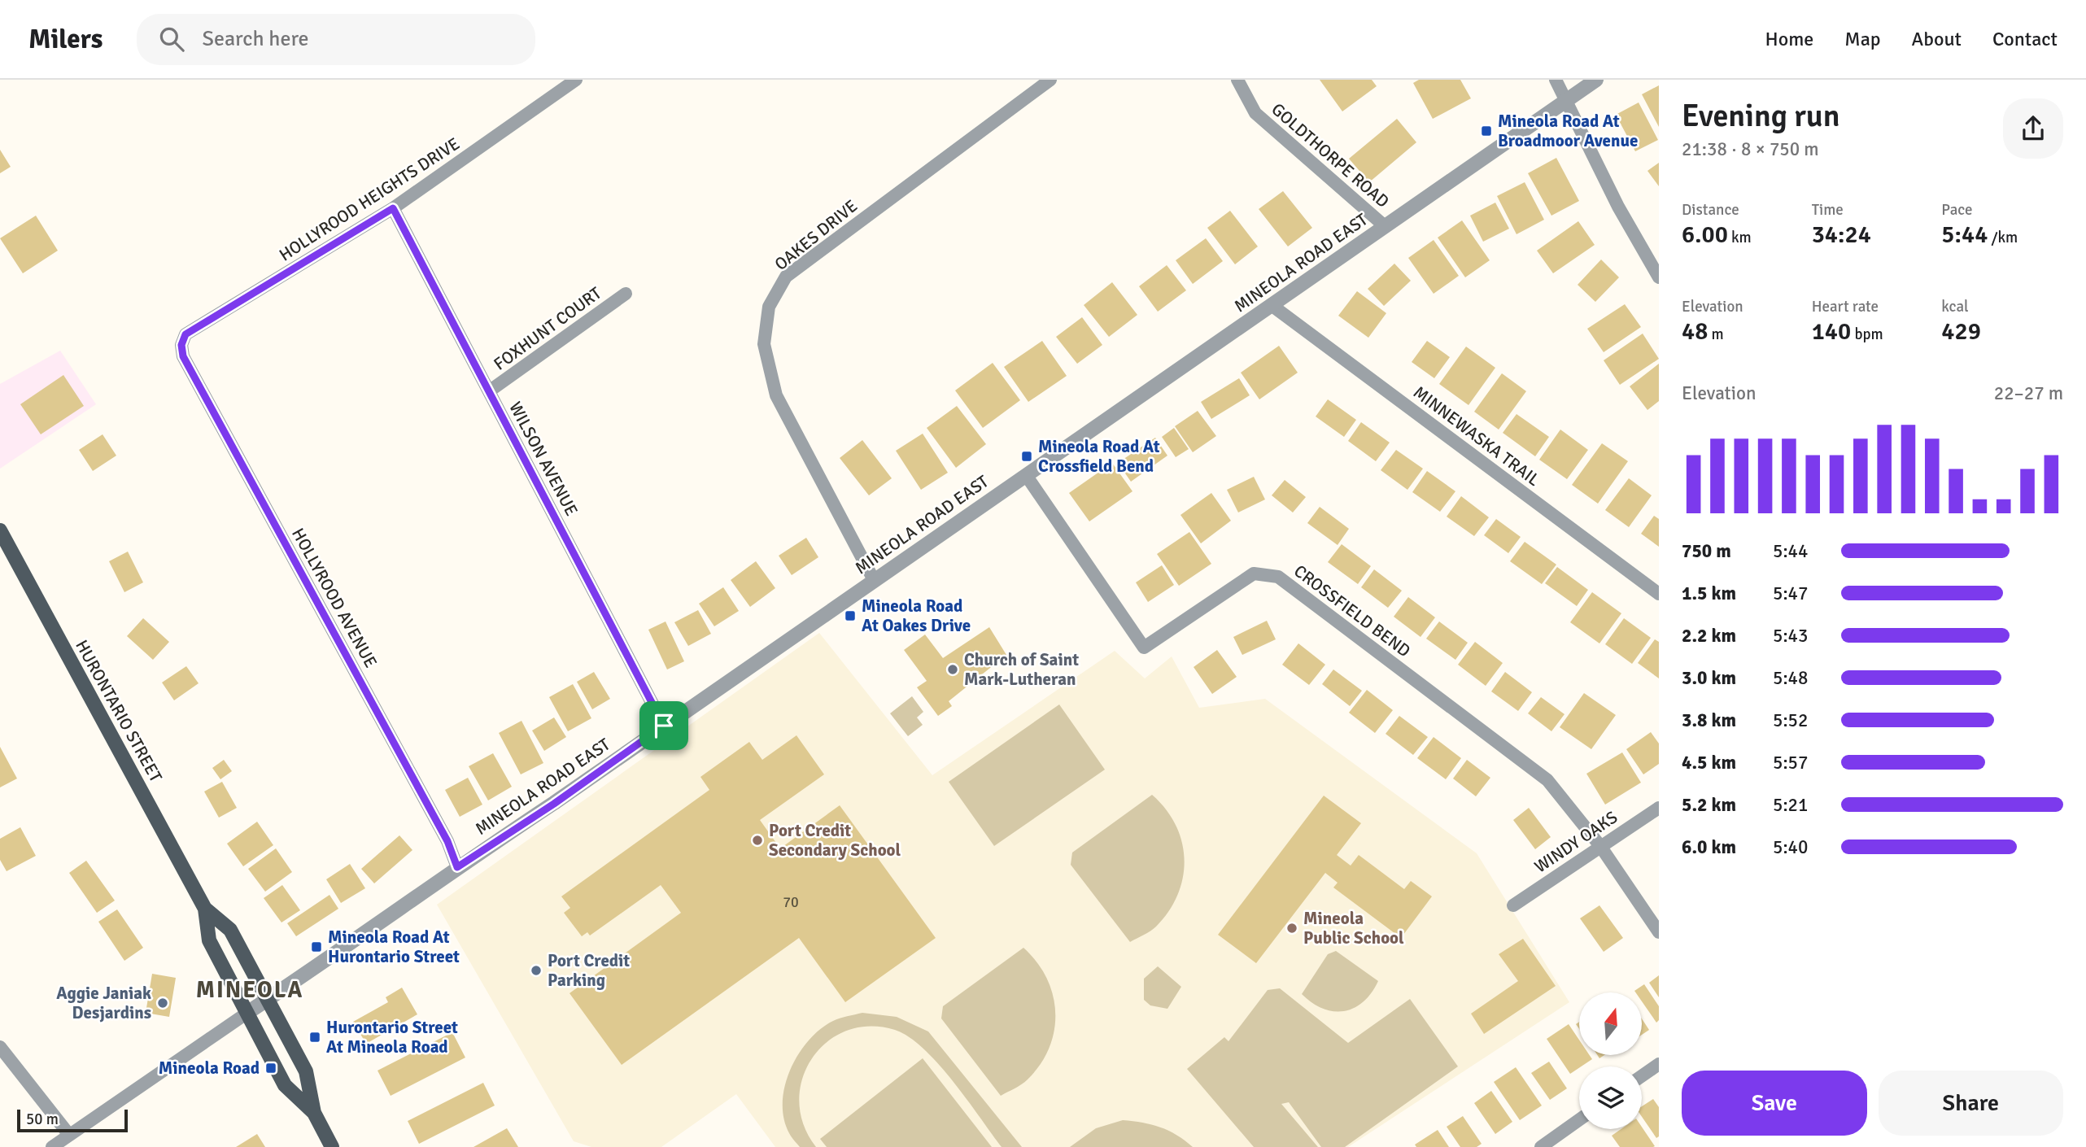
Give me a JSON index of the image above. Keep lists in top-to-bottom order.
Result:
{
  "streets": {
    "main road": ["HURONTARIO STREET"],
    "street": [
      "GOLDTHORPE ROAD",
      "HOLLYROOD HEIGHTS DRIVE",
      "OAKES DRIVE",
      "MINEOLA ROAD EAST",
      "FOXHUNT COURT",
      "MINNEWASKA TRAIL",
      "WILSON AVENUE",
      "HOLLYROOD AVENUE",
      "CROSSFIELD BEND",
      "WINDY OAKS"
    ]
  },
  "crossings": [
    ["GOLDTHORPE ROAD", "MINEOLA ROAD EAST"],
    ["HOLLYROOD HEIGHTS DRIVE", "WILSON AVENUE"],
    ["HOLLYROOD HEIGHTS DRIVE", "HOLLYROOD AVENUE"],
    ["OAKES DRIVE", "MINEOLA ROAD EAST"],
    ["MINEOLA ROAD EAST", "MINNEWASKA TRAIL"],
    ["MINEOLA ROAD EAST", "WILSON AVENUE"],
    ["MINEOLA ROAD EAST", "HOLLYROOD AVENUE"],
    ["MINEOLA ROAD EAST", "CROSSFIELD BEND"],
    ["MINEOLA ROAD EAST", "HURONTARIO STREET"],
    ["FOXHUNT COURT", "WILSON AVENUE"],
    ["CROSSFIELD BEND", "WINDY OAKS"]
  ],
  "districts": ["MINEOLA"],
  "places": {
    "transit": [
      "Mineola Road At Broadmoor Avenue",
      "Mineola Road At Crossfield Bend",
      "Mineola Road At Oakes Drive",
      "Mineola Road At Hurontario Street",
      "Hurontario Street At Mineola Road",
      "Mineola Road"
    ],
    "other": [
      "Church of Saint Mark-Lutheran",
      "Port Credit Secondary School",
      "Mineola Public School",
      "Port Credit Parking",
      "Aggie Janiak Desjardins"
    ]
  },
  "house_numbers": ["70"],
  "scale_bar": "50 m",
  "north": "top",
  "page": {
    "header": "Milers",
    "search": "Search here",
    "nav": [
      "Home",
      "Map",
      "About",
      "Contact"
    ],
    "heading": ["Evening run", "21:38 · 8 × 750 m"],
    "stats": [
      ["Distance", "6.00 km"],
      ["Time", "34:24"],
      ["Pace", "5:44 /km"],
      ["Elevation", "48 m"],
      ["Heart rate", "140 bpm"],
      ["kcal", "429"]
    ],
    "chart": ["Elevation", "22–27 m"],
    "list": [
      {
        "name": "750 m",
        "note": "5:44"
      },
      {
        "name": "1.5 km",
        "note": "5:47"
      },
      {
        "name": "2.2 km",
        "note": "5:43"
      },
      {
        "name": "3.0 km",
        "note": "5:48"
      },
      {
        "name": "3.8 km",
        "note": "5:52"
      },
      {
        "name": "4.5 km",
        "note": "5:57"
      },
      {
        "name": "5.2 km",
        "note": "5:21"
      },
      {
        "name": "6.0 km",
        "note": "5:40"
      }
    ],
    "buttons": ["Save", "Share"],
    "scale": "50 m"
  }
}
